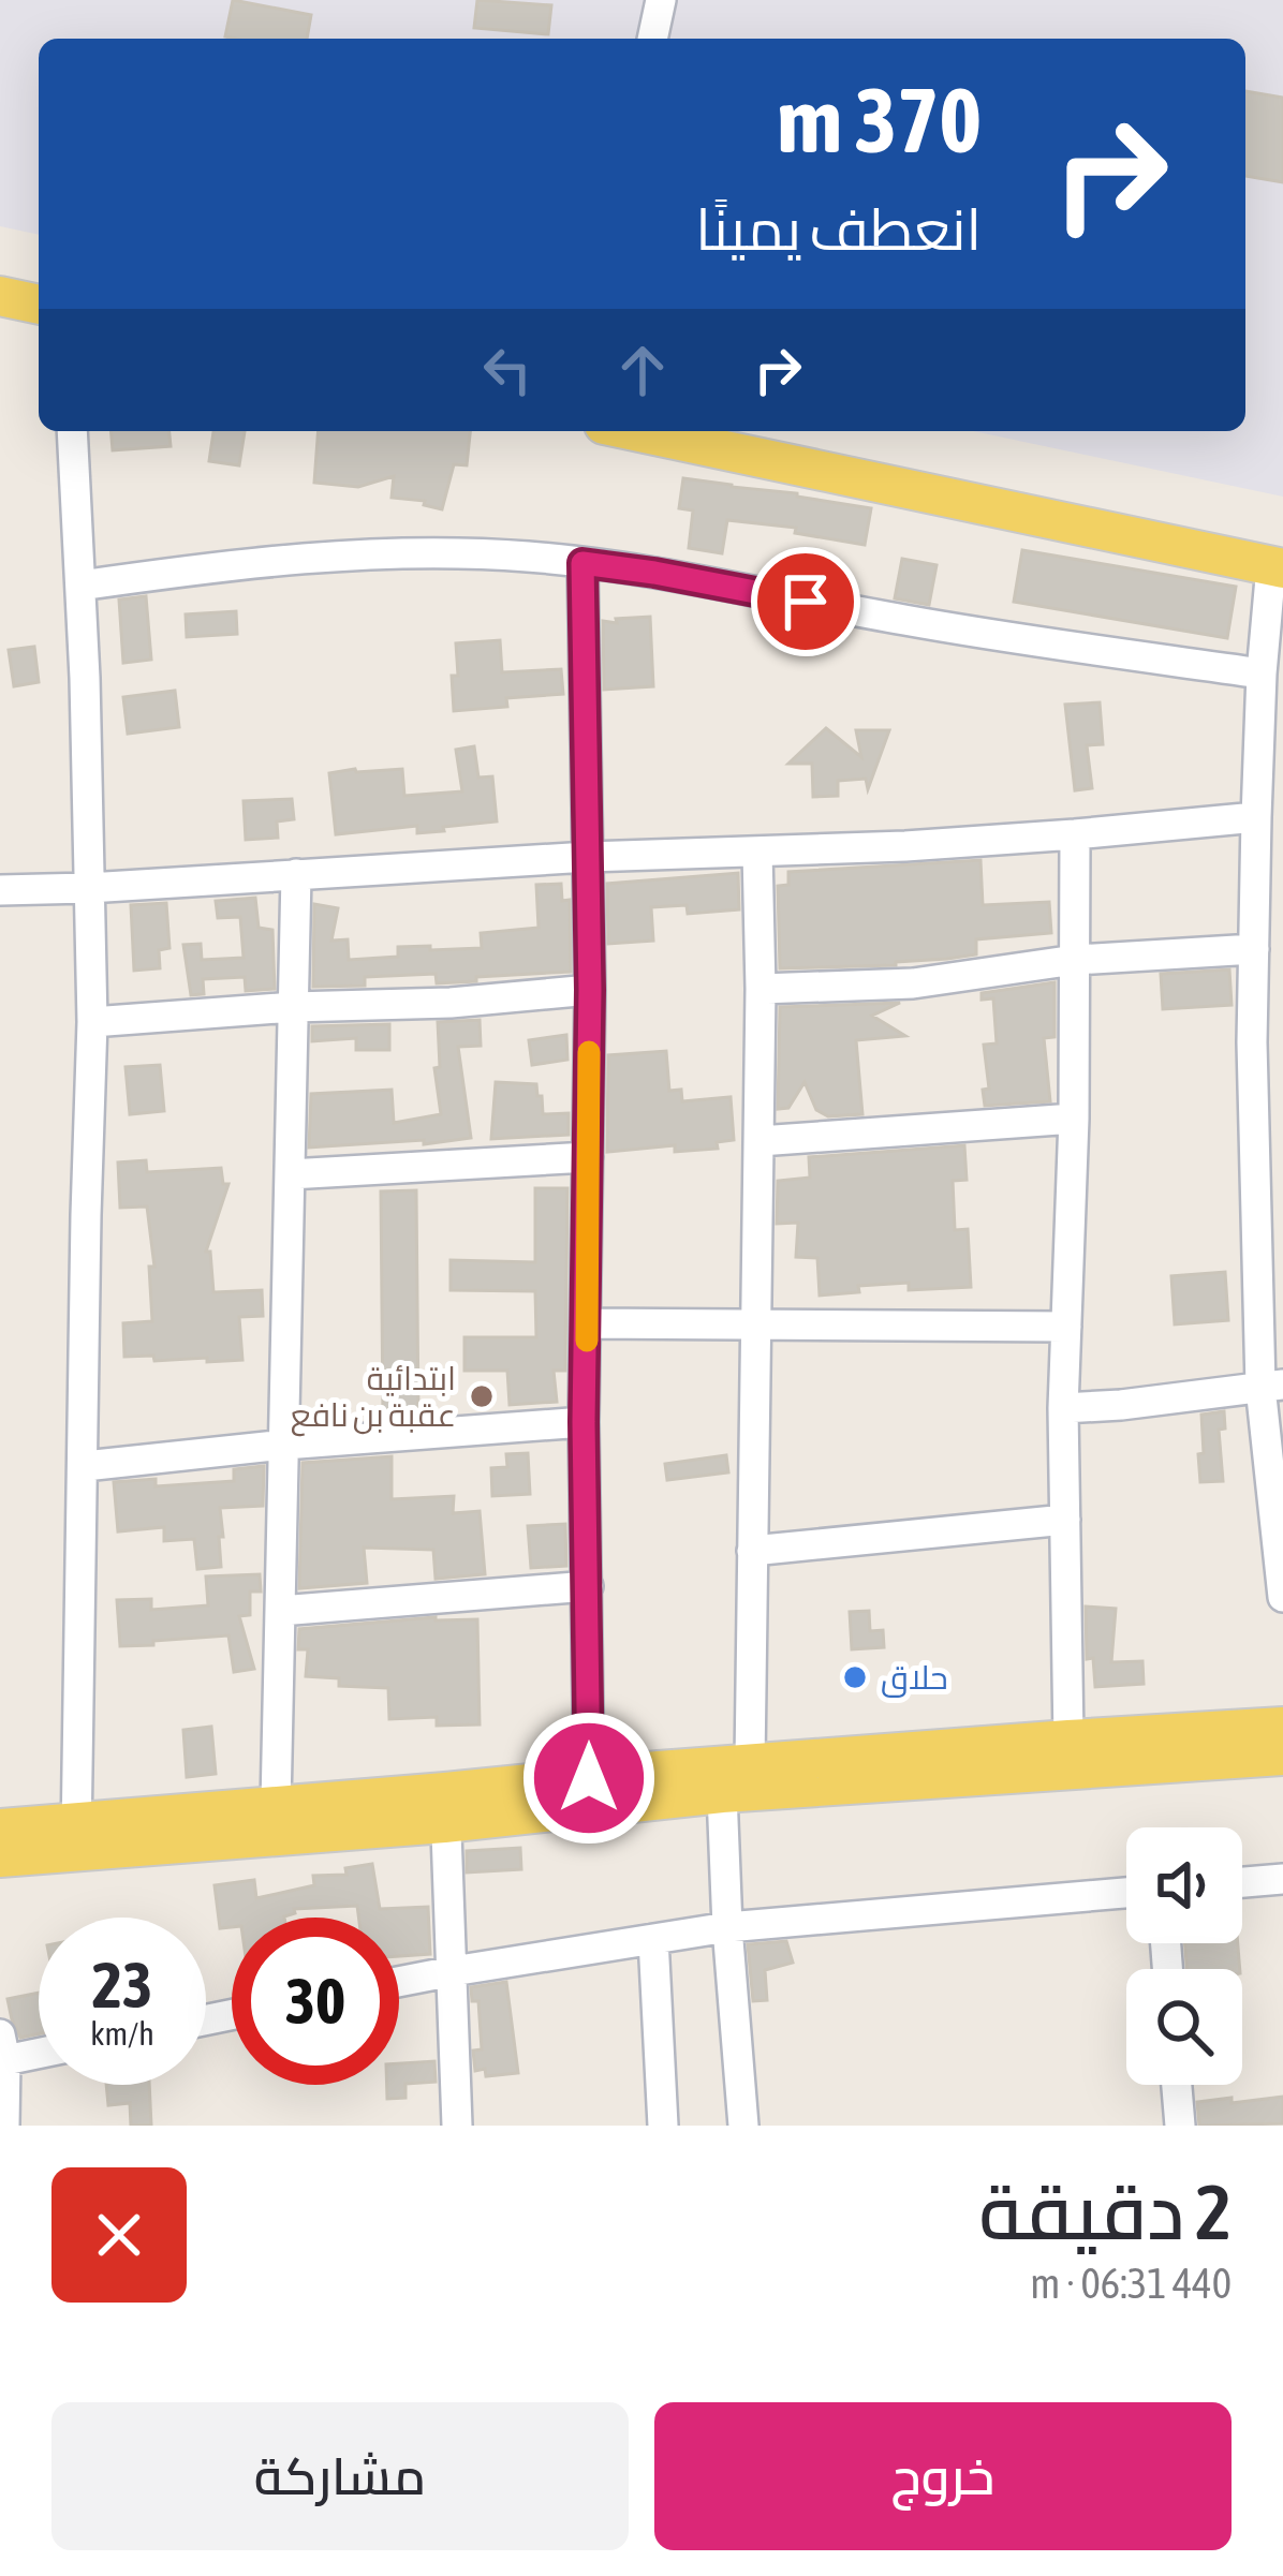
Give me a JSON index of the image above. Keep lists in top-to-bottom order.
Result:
{
  "places": ["ابتدائية عقبة بن نافع", "حلاق"],
  "page": {
    "turn": ["370 m", "انعطف يمينًا"],
    "speed": "23 km/h",
    "limit": "30",
    "heading": ["2 دقيقة", "440 m · 06:31"],
    "buttons": ["خروج", "مشاركة"]
  }
}
